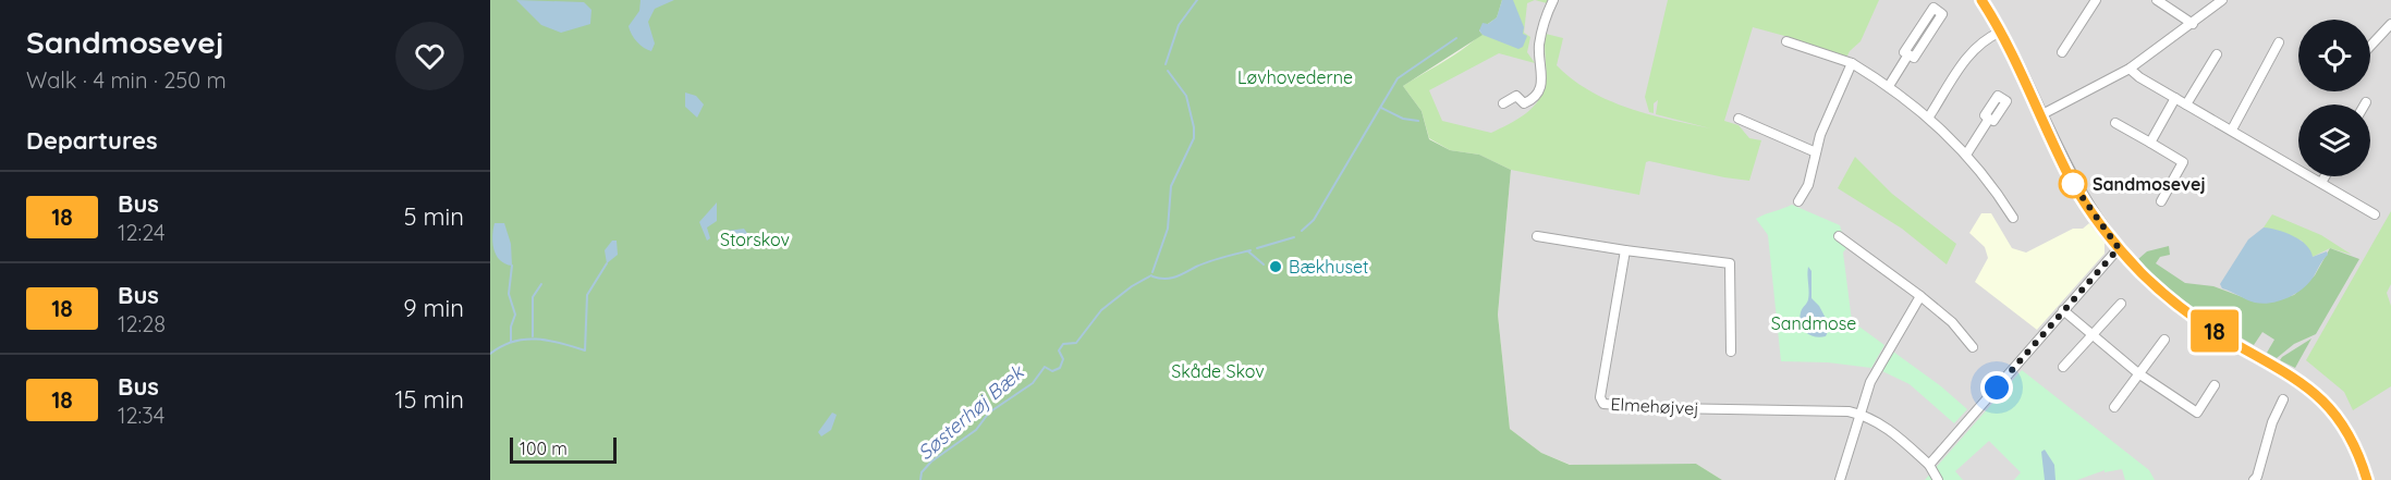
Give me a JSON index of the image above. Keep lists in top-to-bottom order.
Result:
{
  "streets": {
    "street": ["Elmehøjvej"]
  },
  "water": ["Søsterhøj Bæk"],
  "parks": [
    "Løvhovederne",
    "Storskov",
    "Sandmose",
    "Skåde Skov"
  ],
  "places": ["Sandmosevej", "Bækhuset"],
  "lines": ["bus line 18"],
  "scale_bar": "100 m",
  "page": {
    "heading": [
      ["Sandmosevej", "Walk · 4 min · 250 m"],
      "Departures"
    ],
    "on_map": "18",
    "list": [
      {
        "mark": "18",
        "name": "Bus",
        "note": "12:24",
        "value": "5 min"
      },
      {
        "mark": "18",
        "name": "Bus",
        "note": "12:28",
        "value": "9 min"
      },
      {
        "mark": "18",
        "name": "Bus",
        "note": "12:34",
        "value": "15 min"
      }
    ],
    "scale": "100 m"
  }
}
